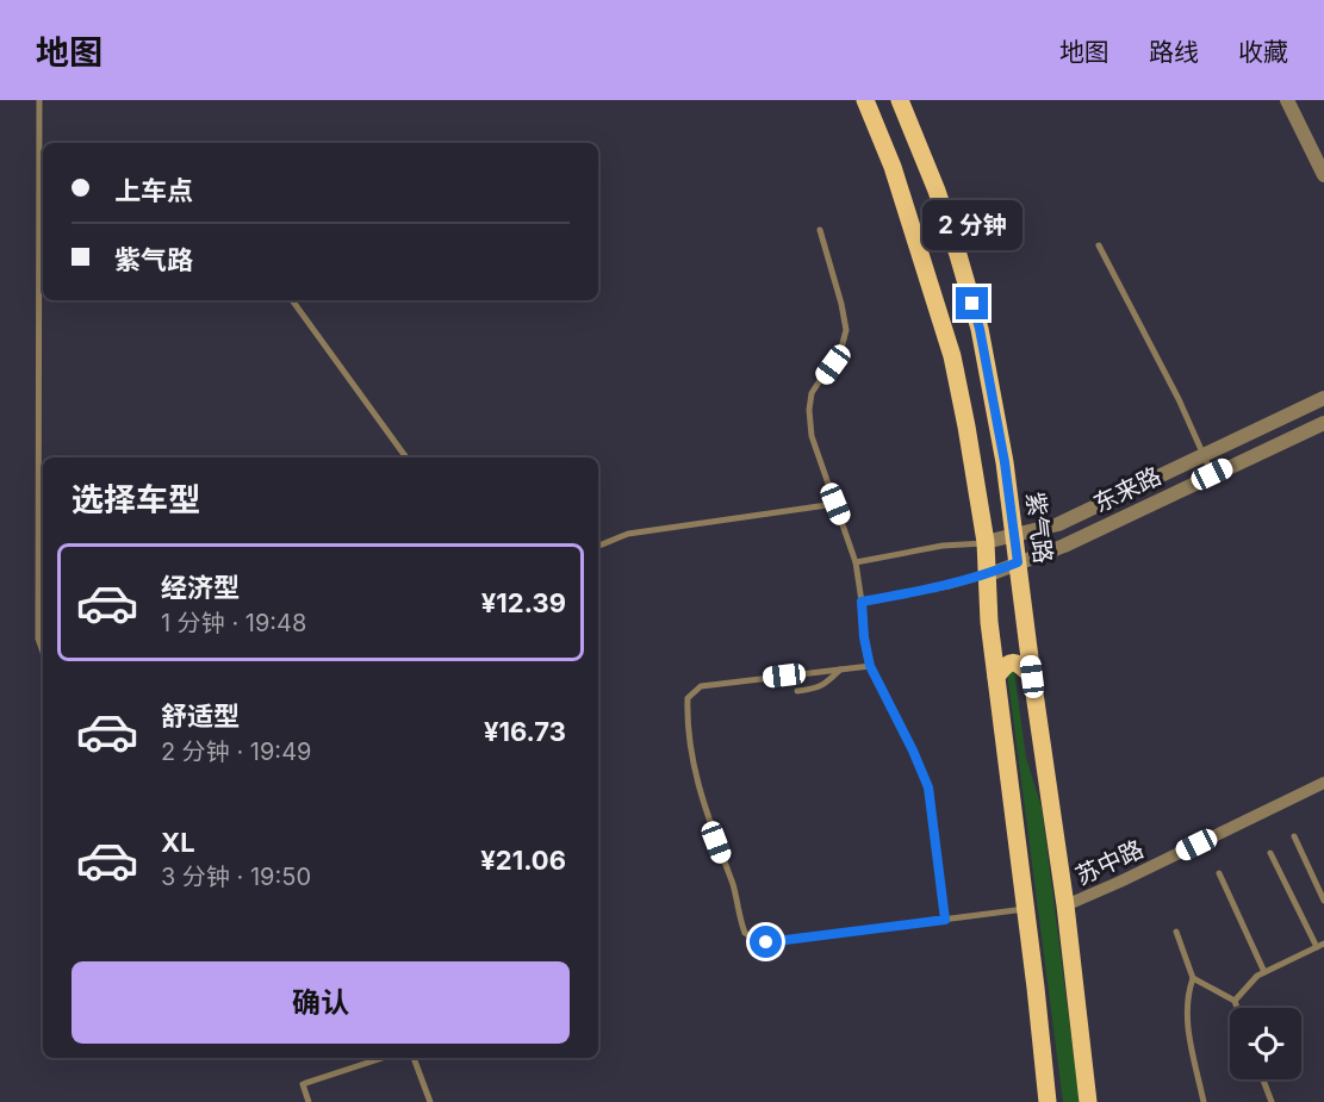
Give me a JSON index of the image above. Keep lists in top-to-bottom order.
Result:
{
  "streets": {
    "main road": ["紫气路"],
    "street": ["东来路", "苏中路"]
  },
  "crossings": [
    ["东来路", "紫气路"],
    ["紫气路", "苏中路"]
  ],
  "page": {
    "header": "地图",
    "nav": ["地图", "路线", "收藏"],
    "banner": ["上车点", "紫气路"],
    "bubble": "2 分钟",
    "heading": "选择车型",
    "list": [
      {
        "name": "经济型",
        "note": "1 分钟 · 19:48",
        "value": "¥12.39"
      },
      {
        "name": "舒适型",
        "note": "2 分钟 · 19:49",
        "value": "¥16.73"
      },
      {
        "name": "XL",
        "note": "3 分钟 · 19:50",
        "value": "¥21.06"
      }
    ],
    "buttons": "确认"
  }
}
